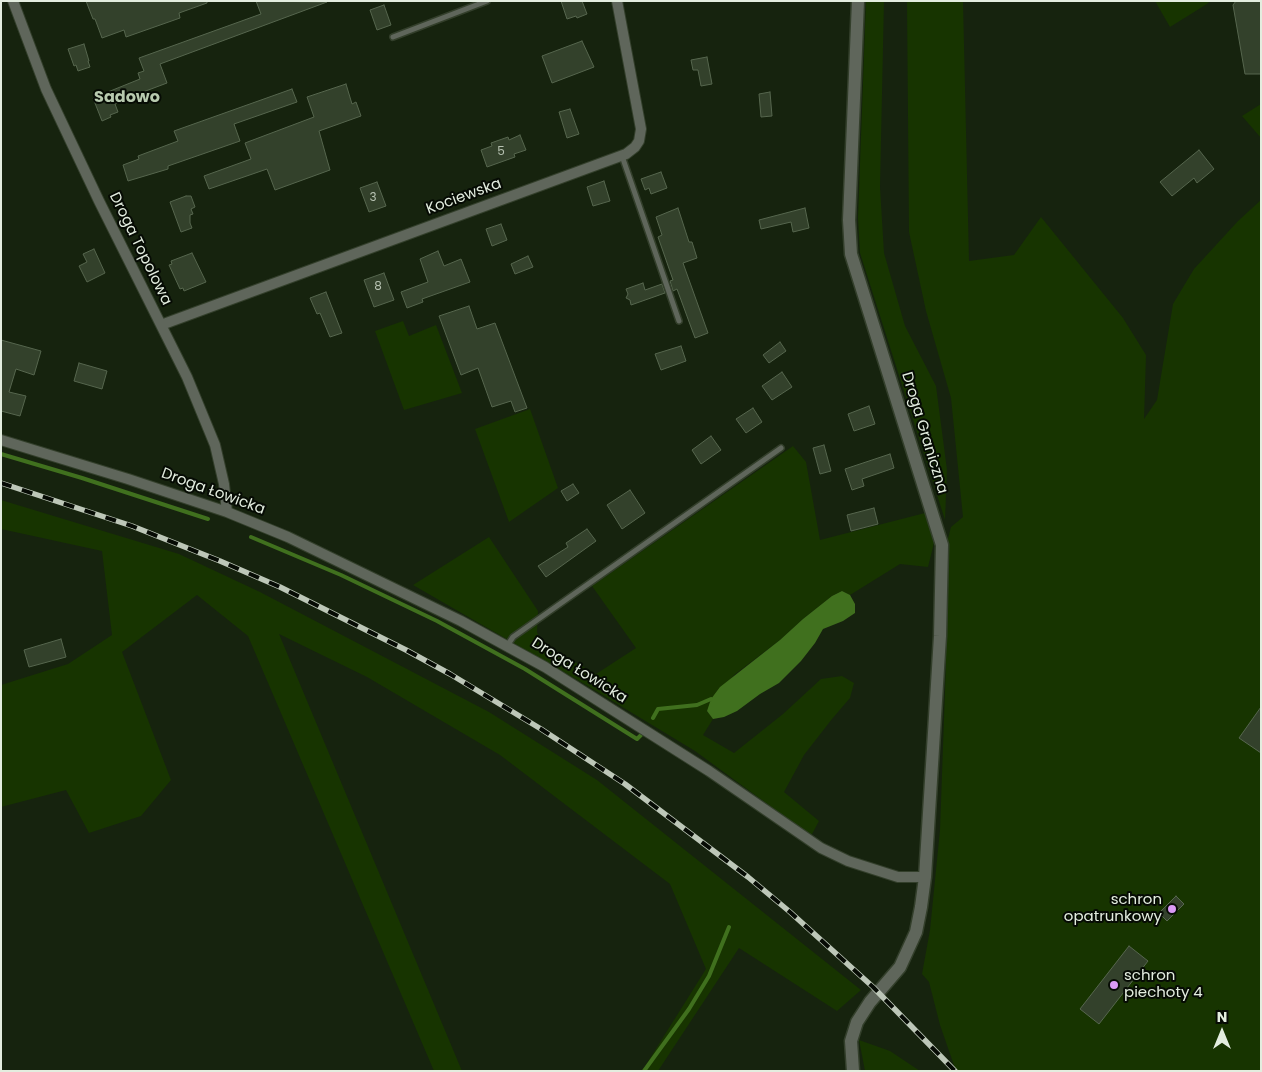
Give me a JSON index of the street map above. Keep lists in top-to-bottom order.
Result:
{
  "streets": {
    "street": [
      "Kociewska",
      "Droga Topolowa",
      "Droga Graniczna",
      "Droga Łowicka"
    ]
  },
  "crossings": [
    ["Kociewska", "Droga Topolowa"],
    ["Droga Topolowa", "Droga Łowicka"],
    ["Droga Graniczna", "Droga Łowicka"]
  ],
  "districts": ["Sadowo"],
  "places": ["schron opatrunkowy", "schron piechoty 4"],
  "house_numbers": ["5", "3", "8"],
  "north": "top"
}
